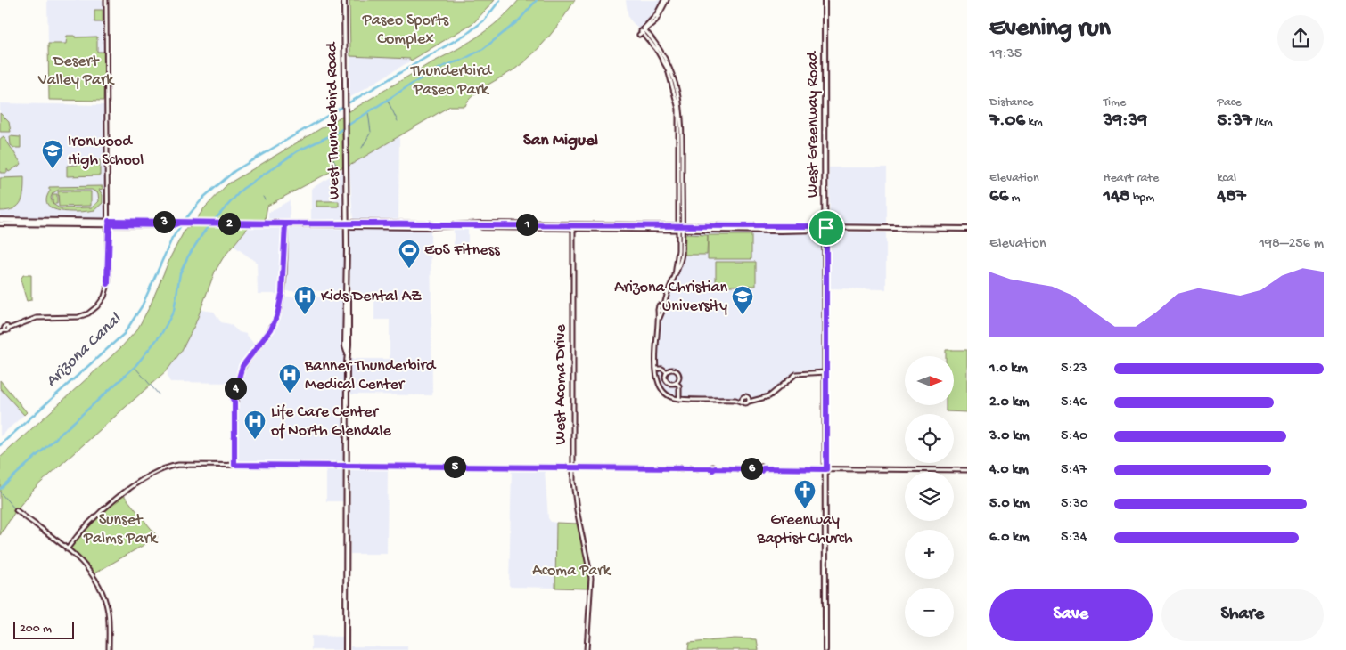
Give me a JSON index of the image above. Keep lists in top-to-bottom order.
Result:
{
  "streets": {
    "main road": ["West Thunderbird Road", "West Greenway Road"],
    "street": ["West Acoma Drive"]
  },
  "districts": ["San Miguel"],
  "water": ["Arizona Canal"],
  "parks": [
    "Paseo Sports Complex",
    "Desert Valley Park",
    "Thunderbird Paseo Park",
    "Sunset Palms Park",
    "Acoma Park"
  ],
  "places": {
    "school or university": ["Ironwood High School", "Arizona Christian University"],
    "sports": ["EoS Fitness"],
    "hospital": ["Kids Dental AZ", "Banner Thunderbird Medical Center", "Life Care Center of North Glendale"],
    "church": ["Greenway Baptist Church"]
  },
  "scale_bar": "200 m",
  "north": "right",
  "page": {
    "heading": ["Evening run", "19:35"],
    "stats": [
      ["Distance", "7.06 km"],
      ["Time", "39:39"],
      ["Pace", "5:37 /km"],
      ["Elevation", "66 m"],
      ["Heart rate", "148 bpm"],
      ["kcal", "487"]
    ],
    "pins": [
      "3",
      "2",
      "1",
      "4",
      "5",
      "6"
    ],
    "chart": ["Elevation", "198–256 m"],
    "list": [
      {
        "name": "1.0 km",
        "note": "5:23"
      },
      {
        "name": "2.0 km",
        "note": "5:46"
      },
      {
        "name": "3.0 km",
        "note": "5:40"
      },
      {
        "name": "4.0 km",
        "note": "5:47"
      },
      {
        "name": "5.0 km",
        "note": "5:30"
      },
      {
        "name": "6.0 km",
        "note": "5:34"
      }
    ],
    "map_buttons": ["+", "−"],
    "buttons": ["Save", "Share"],
    "scale": "200 m"
  }
}
